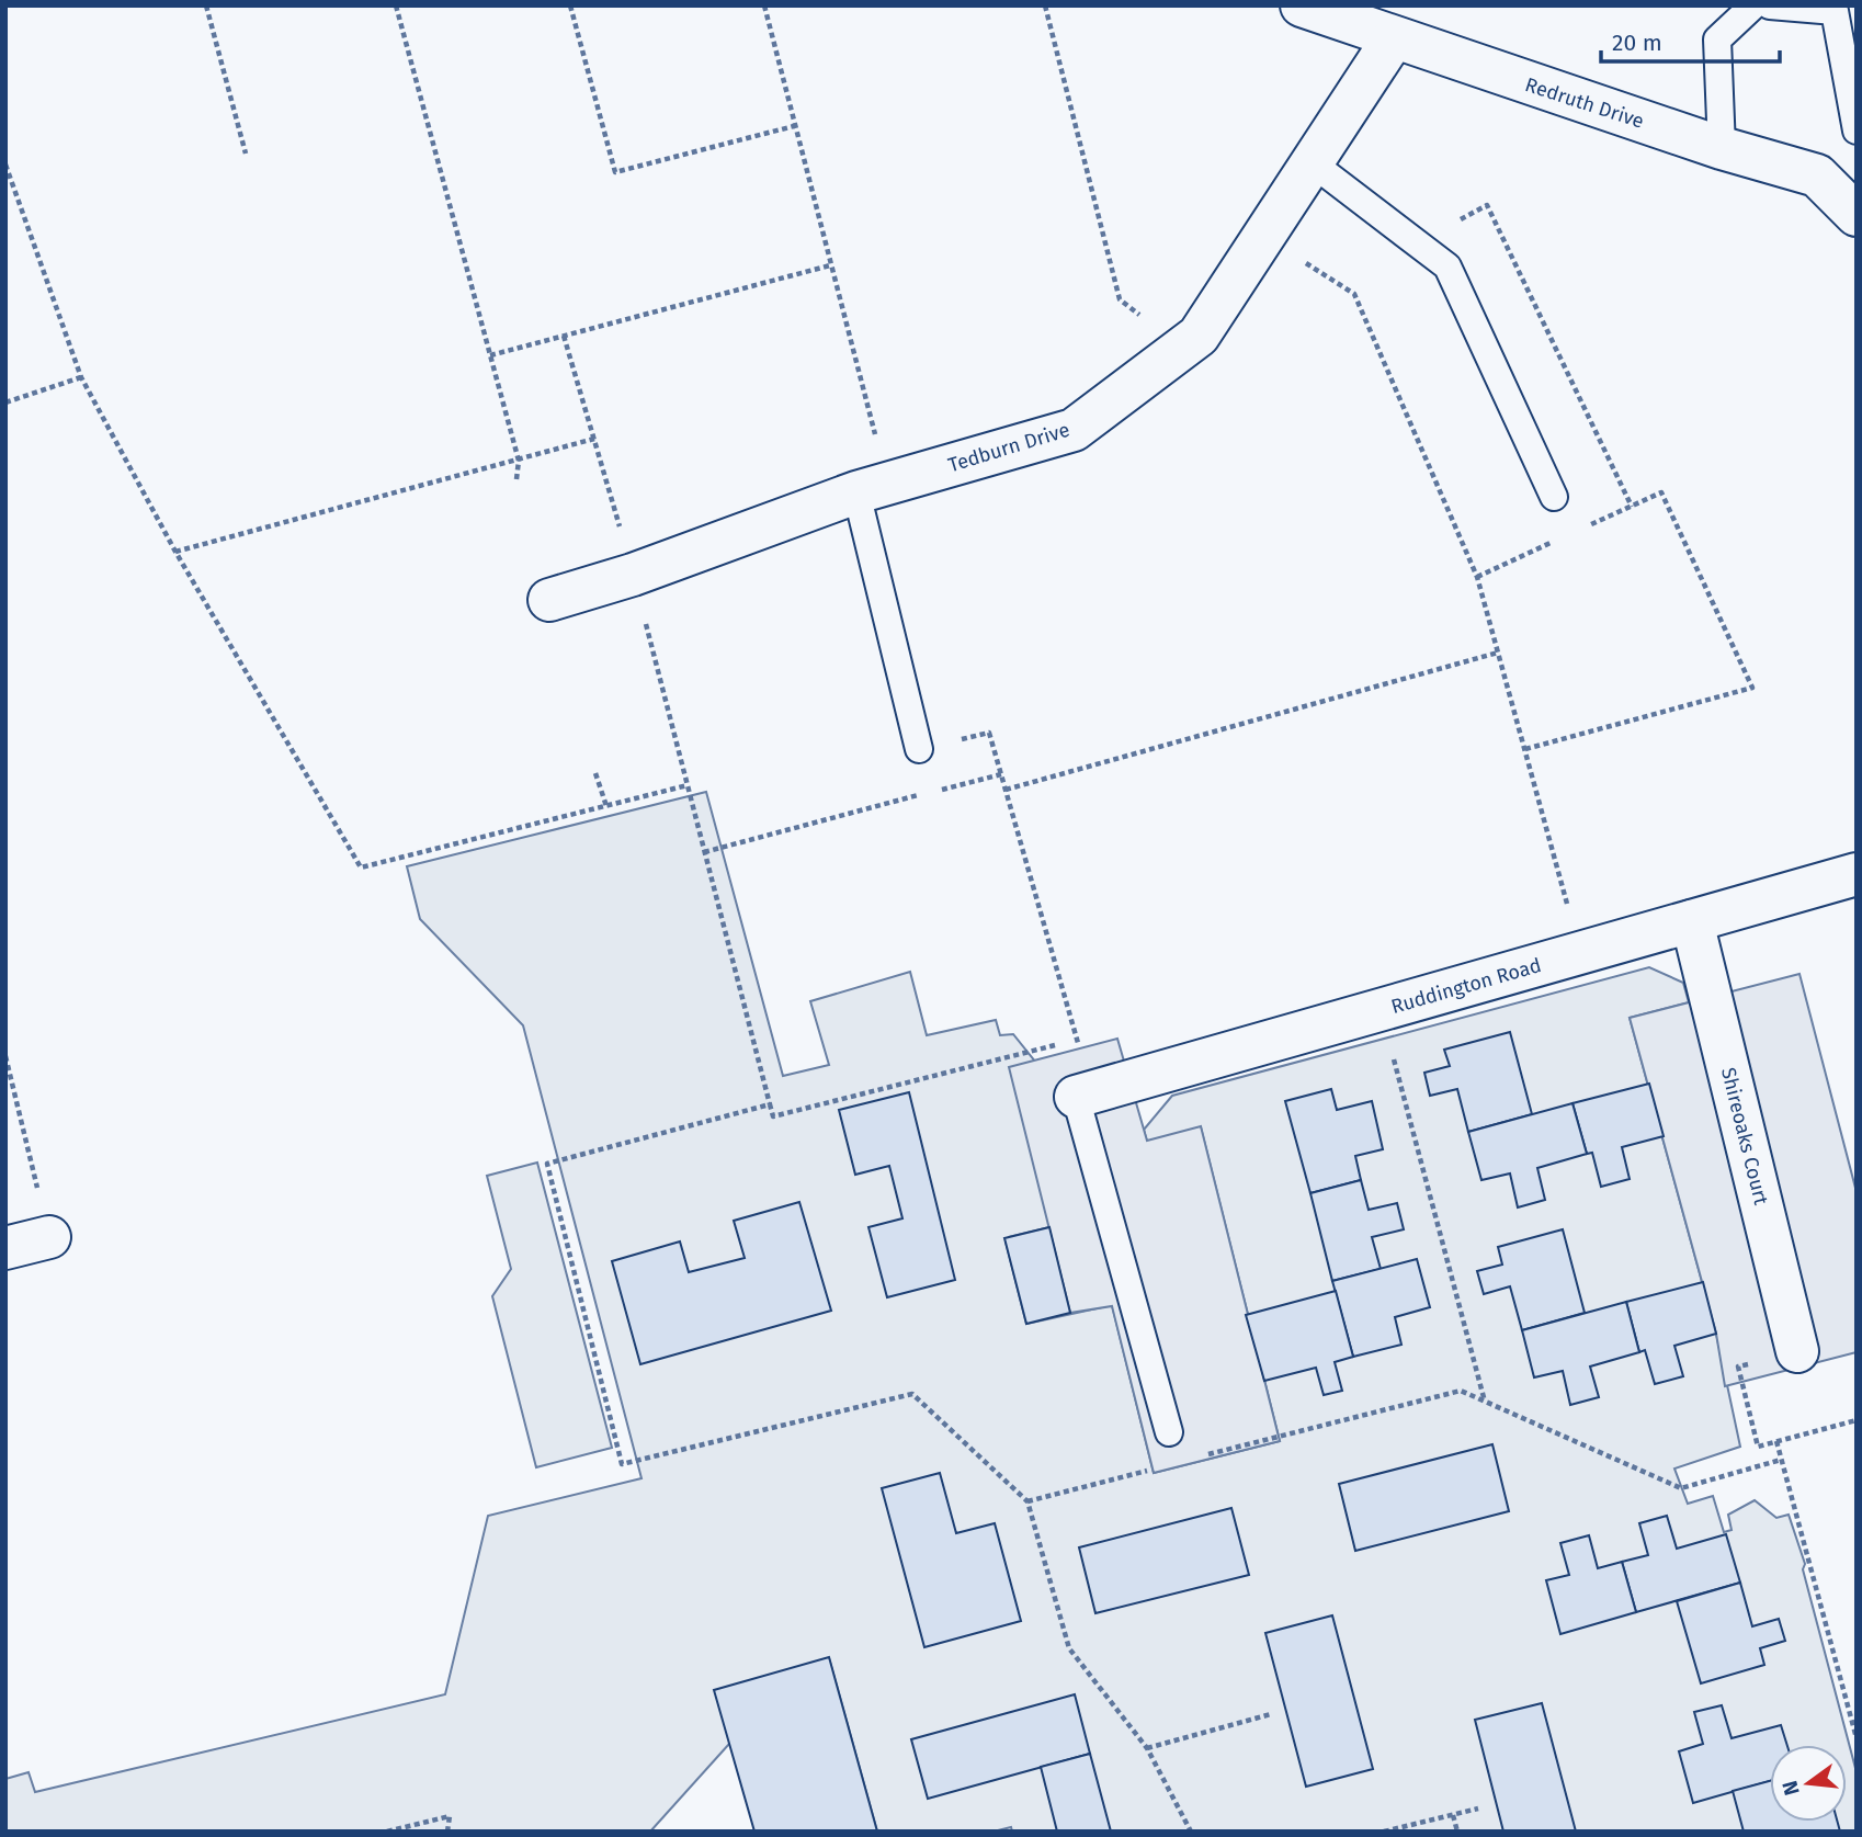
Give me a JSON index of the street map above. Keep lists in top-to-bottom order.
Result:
{
  "streets": {
    "street": [
      "Redruth Drive",
      "Tedburn Drive",
      "Ruddington Road",
      "Shireoaks Court"
    ]
  },
  "crossings": [
    ["Redruth Drive", "Tedburn Drive"],
    ["Ruddington Road", "Shireoaks Court"]
  ],
  "scale_bar": "20 m",
  "north": "left"
}
